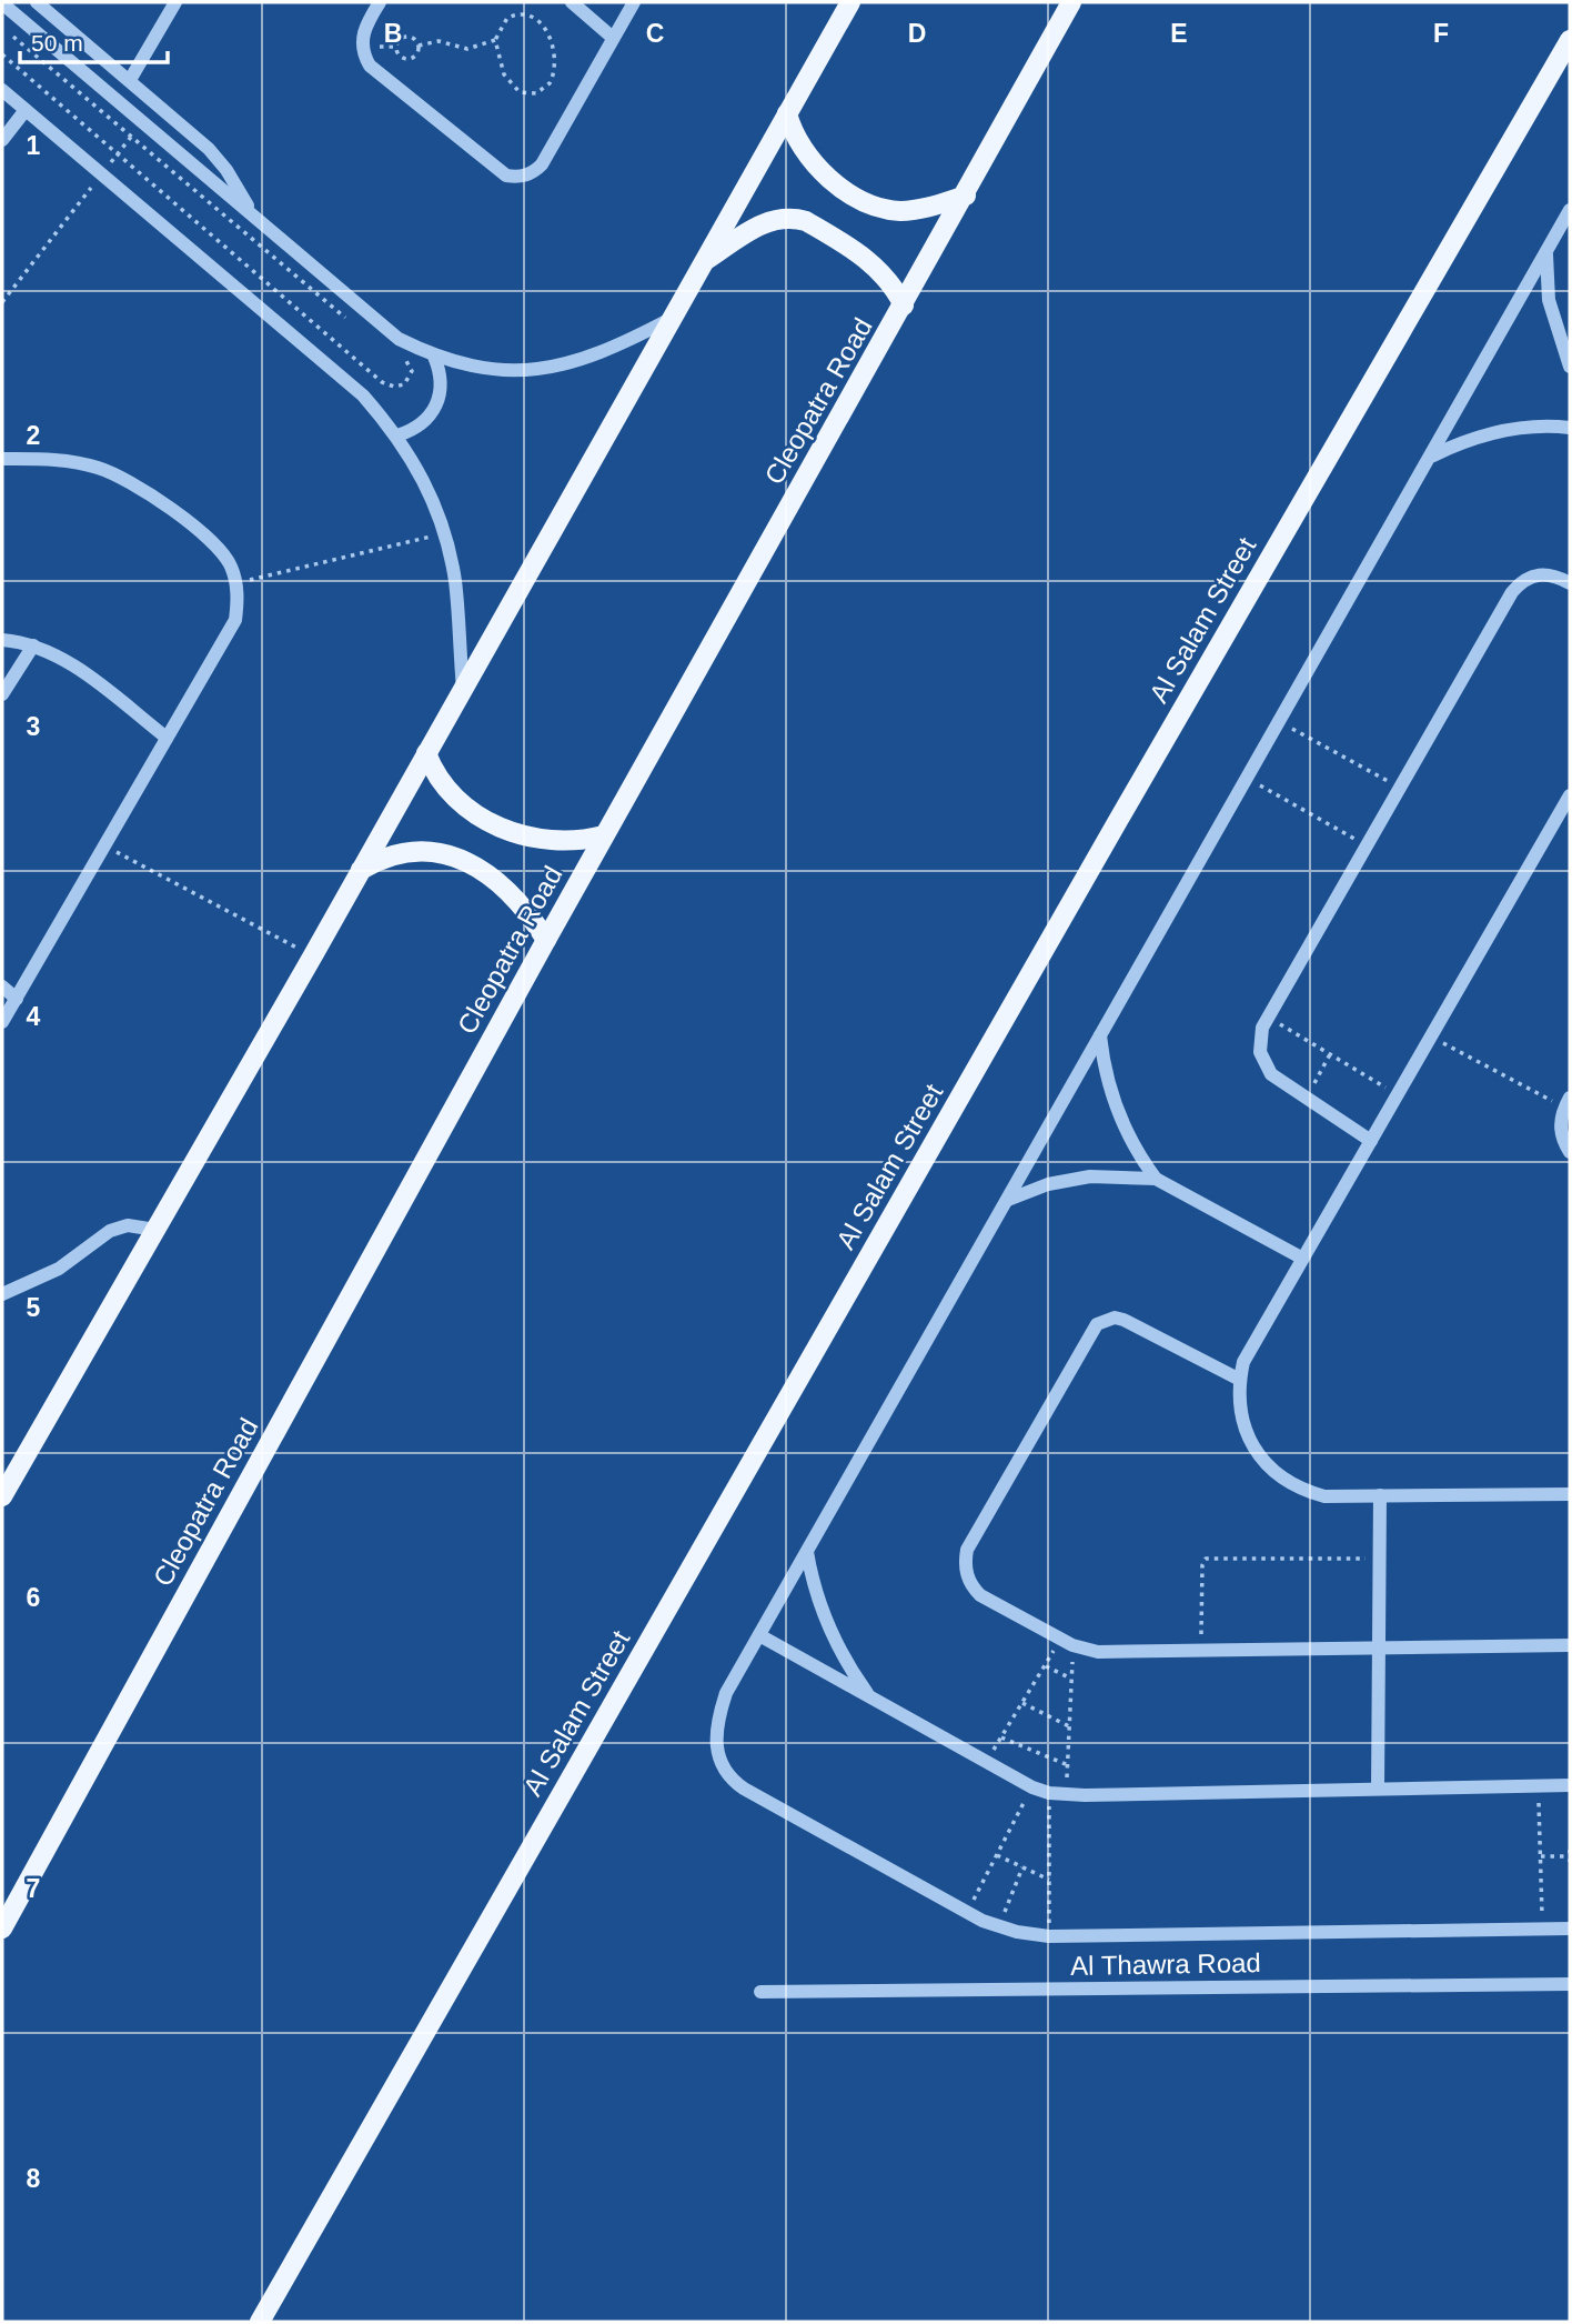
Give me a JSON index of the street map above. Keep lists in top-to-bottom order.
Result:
{
  "streets": {
    "main road": ["Cleopatra Road", "Al Salam Street"],
    "street": ["Al Thawra Road"]
  },
  "scale_bar": "50 m",
  "grid": {
    "columns": [
      "B",
      "C",
      "D",
      "E",
      "F"
    ],
    "rows": [
      "1",
      "2",
      "3",
      "4",
      "5",
      "6",
      "7",
      "8"
    ]
  }
}
